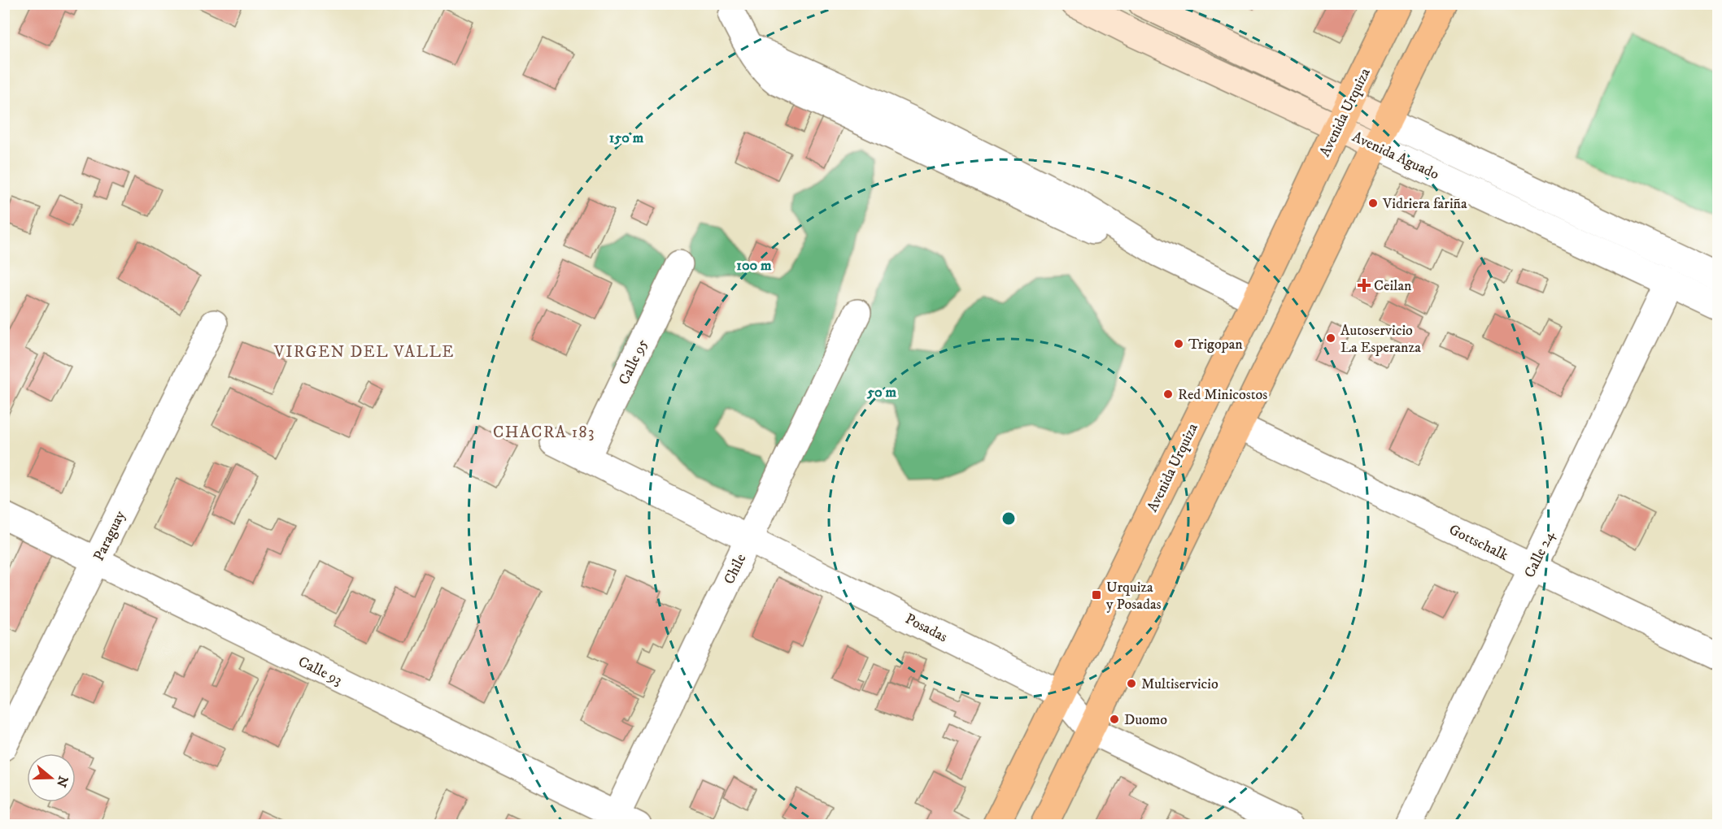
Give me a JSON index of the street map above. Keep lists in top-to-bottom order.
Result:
{
  "streets": {
    "main road": ["Avenida Urquiza", "Avenida Aguado"],
    "street": [
      "Calle 95",
      "Paraguay",
      "Gottschalk",
      "Calle 24",
      "Chile",
      "Posadas",
      "Calle 93"
    ]
  },
  "crossings": [
    ["Avenida Urquiza", "Avenida Aguado"],
    ["Avenida Urquiza", "Posadas"],
    ["Avenida Aguado", "Calle 24"],
    ["Calle 95", "Posadas"],
    ["Paraguay", "Calle 93"],
    ["Gottschalk", "Calle 24"],
    ["Chile", "Posadas"],
    ["Chile", "Calle 93"]
  ],
  "districts": ["VIRGEN DEL VALLE", "CHACRA 183"],
  "places": {
    "other": [
      "Vidriera fariña",
      "Autoservicio La Esperanza",
      "Trigopan",
      "Red Minicostos",
      "Multiservicio",
      "Duomo"
    ],
    "health": ["Ceilan"],
    "transit": ["Urquiza y Posadas"]
  },
  "north": "right",
  "rings": ["150 m", "100 m", "50 m"]
}
